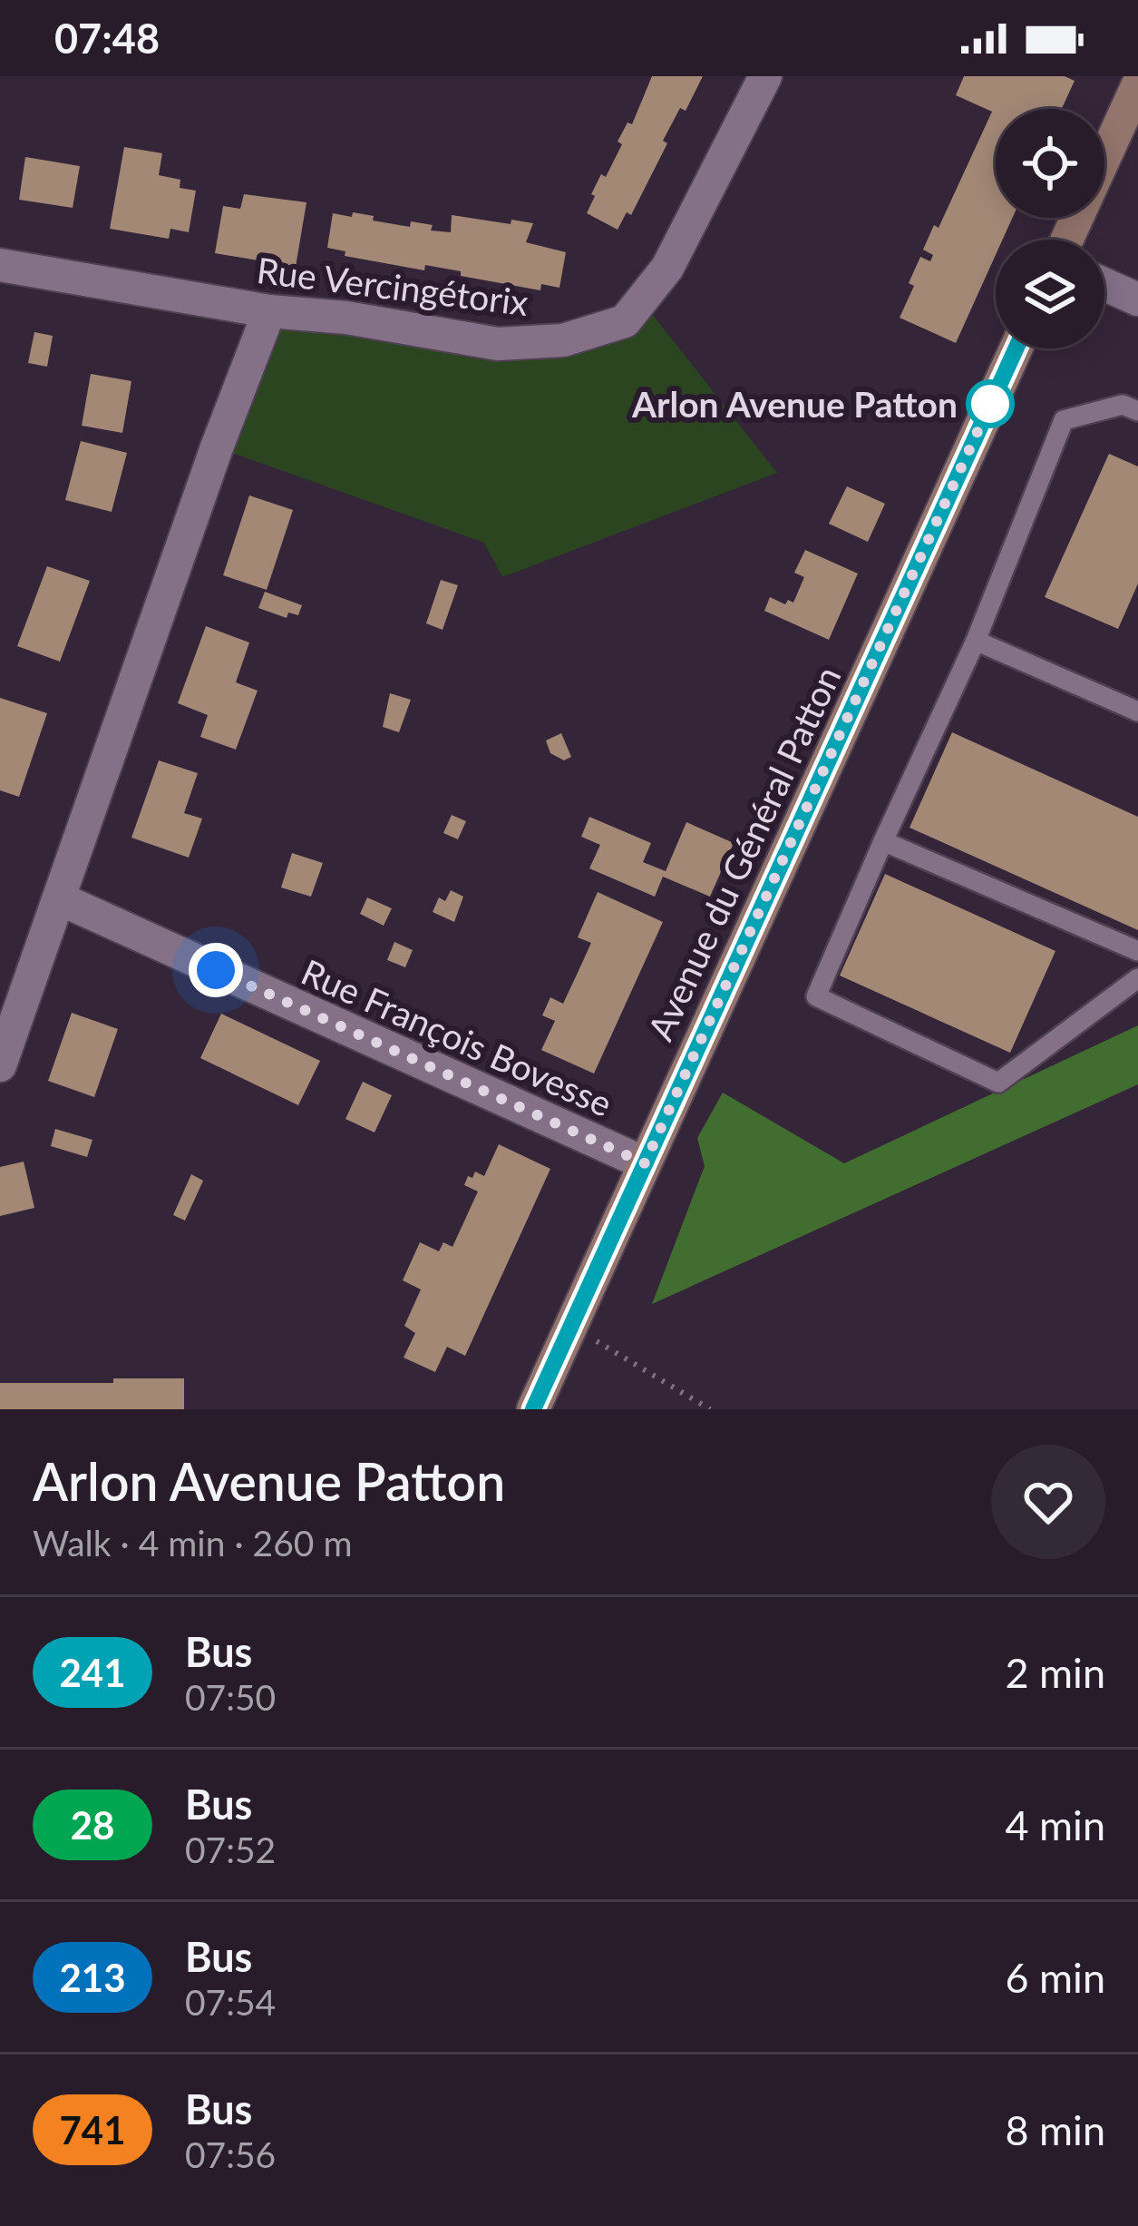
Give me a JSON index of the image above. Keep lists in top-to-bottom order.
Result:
{
  "streets": {
    "main road": ["Avenue du Général Patton"],
    "street": ["Rue Vercingétorix", "Rue François Bovesse"]
  },
  "crossings": [
    ["Avenue du Général Patton", "Rue François Bovesse"]
  ],
  "places": ["Arlon Avenue Patton"],
  "lines": ["bus line 241"],
  "page": {
    "status": "07:48",
    "heading": ["Arlon Avenue Patton", "Walk · 4 min · 260 m"],
    "list": [
      {
        "mark": "241",
        "name": "Bus",
        "note": "07:50",
        "value": "2 min"
      },
      {
        "mark": "28",
        "name": "Bus",
        "note": "07:52",
        "value": "4 min"
      },
      {
        "mark": "213",
        "name": "Bus",
        "note": "07:54",
        "value": "6 min"
      },
      {
        "mark": "741",
        "name": "Bus",
        "note": "07:56",
        "value": "8 min"
      }
    ]
  }
}
